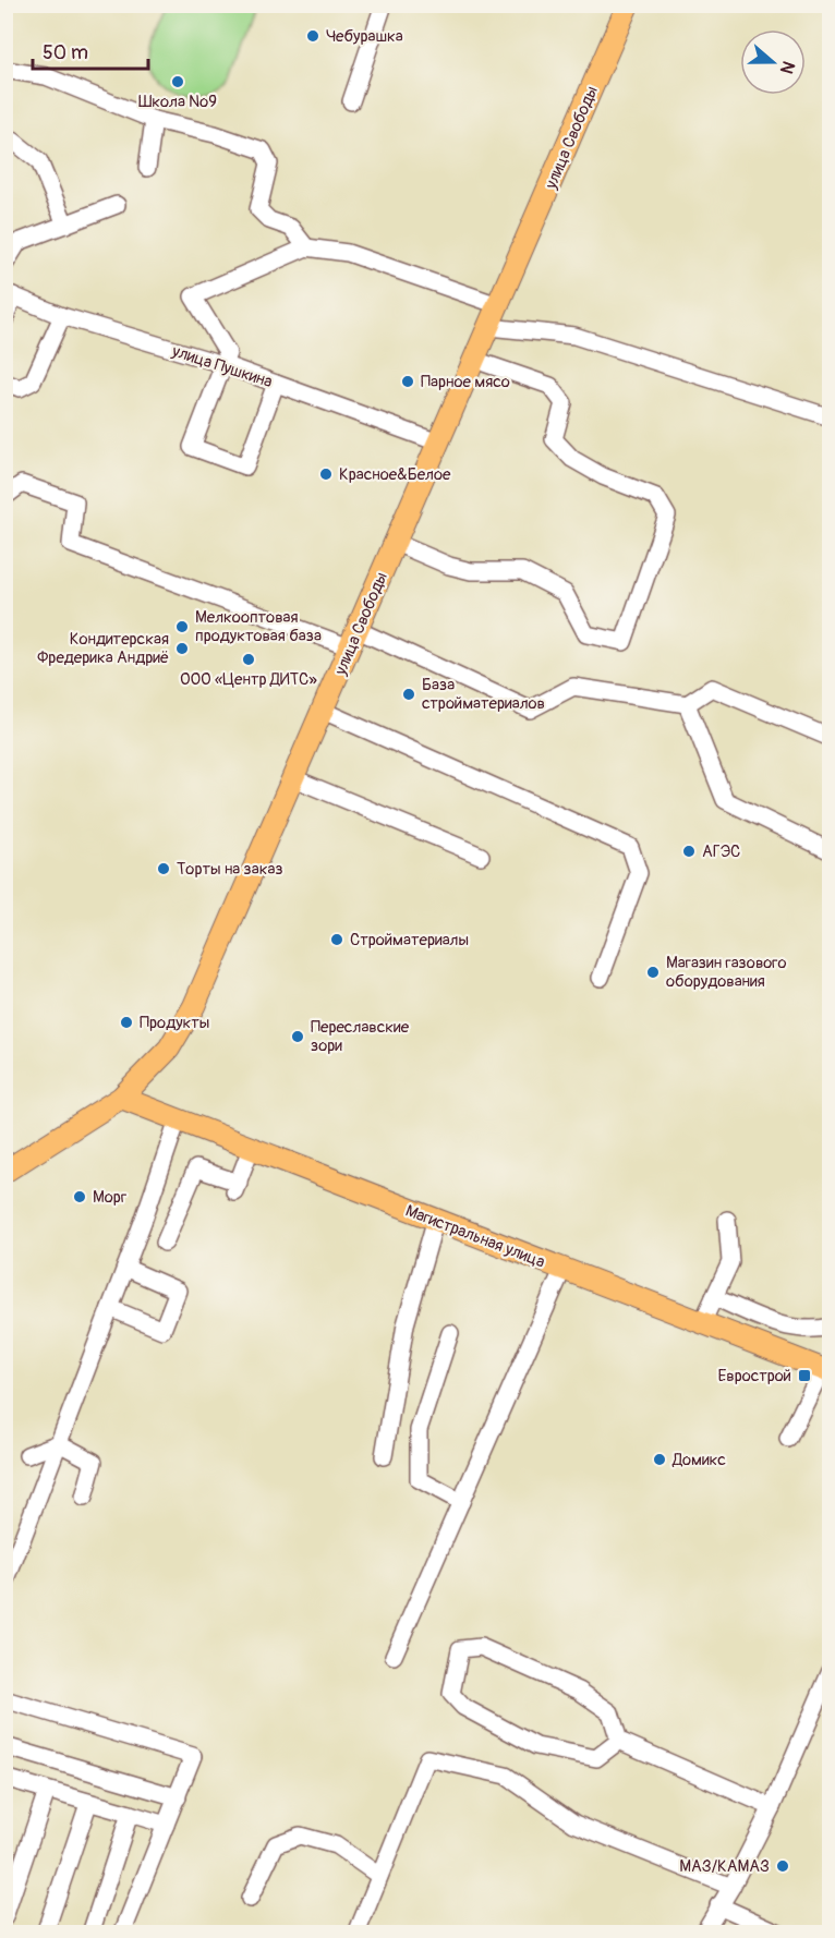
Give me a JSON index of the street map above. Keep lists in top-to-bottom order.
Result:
{
  "streets": {
    "main road": ["улица Свободы", "Магистральная улица"],
    "street": ["улица Пушкина"]
  },
  "crossings": [
    ["улица Свободы", "улица Пушкина"],
    ["улица Свободы", "Магистральная улица"]
  ],
  "places": {
    "other": [
      "Чебурашка",
      "Школа №9",
      "Парное мясо",
      "Красное&Белое",
      "Мелкооптовая продуктовая база",
      "Кондитерская Фредерика Андриё",
      "ООО «Центр ДИТС»",
      "База стройматериалов",
      "АГЭС",
      "Торты на заказ",
      "Стройматериалы",
      "Магазин газового оборудования",
      "Продукты",
      "Переславские зори",
      "Морг",
      "Домикс",
      "МАЗ/КАМАЗ"
    ],
    "transit": ["Еврострой"]
  },
  "scale_bar": "50 m",
  "north": "right"
}
